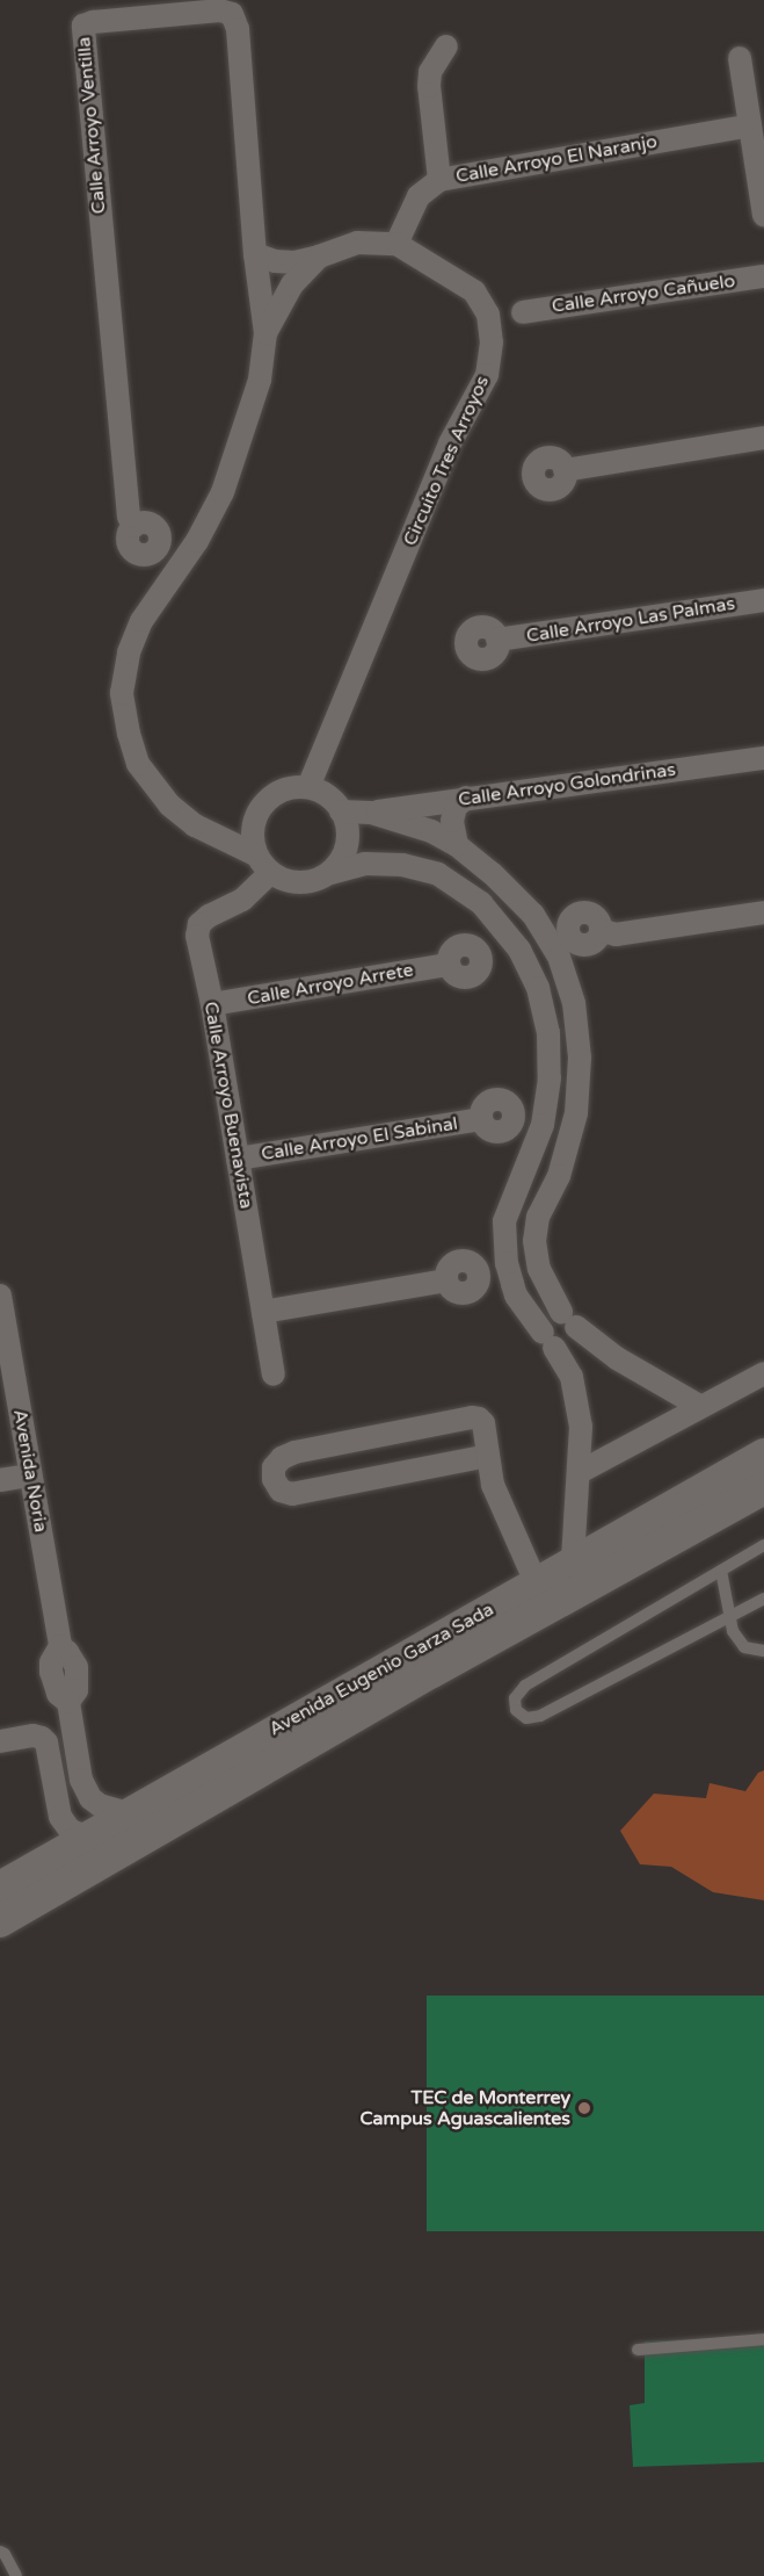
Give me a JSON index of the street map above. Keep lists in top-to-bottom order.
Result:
{
  "streets": {
    "main road": ["Avenida Eugenio Garza Sada"],
    "street": [
      "Calle Arroyo Ventilla",
      "Calle Arroyo El Naranjo",
      "Calle Arroyo Cañuelo",
      "Circuito Tres Arroyos",
      "Calle Arroyo Las Palmas",
      "Calle Arroyo Golondrinas",
      "Calle Arroyo Arrete",
      "Calle Arroyo Buenavista",
      "Calle Arroyo El Sabinal",
      "Avenida Noria"
    ]
  },
  "crossings": [
    ["Calle Arroyo Ventilla", "Circuito Tres Arroyos"],
    ["Calle Arroyo El Naranjo", "Circuito Tres Arroyos"],
    ["Circuito Tres Arroyos", "Calle Arroyo Buenavista"],
    ["Calle Arroyo Arrete", "Calle Arroyo Buenavista"],
    ["Calle Arroyo Buenavista", "Calle Arroyo El Sabinal"],
    ["Avenida Noria", "Avenida Eugenio Garza Sada"]
  ],
  "places": ["TEC de Monterrey Campus Aguascalientes"]
}
